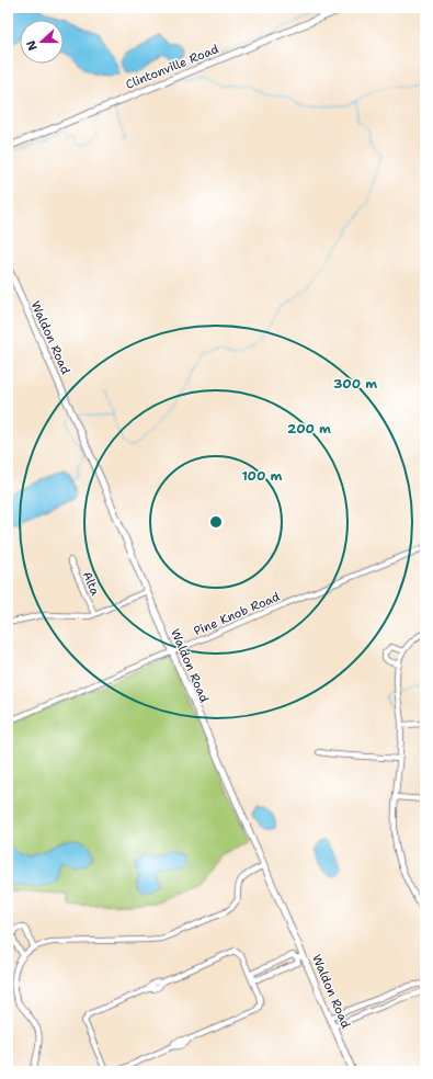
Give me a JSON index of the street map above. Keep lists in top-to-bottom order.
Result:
{
  "streets": {
    "street": [
      "Clintonville Road",
      "Waldon Road",
      "Alta",
      "Pine Knob Road"
    ]
  },
  "crossings": [
    ["Waldon Road", "Pine Knob Road"]
  ],
  "north": "left",
  "rings": ["300 m", "200 m", "100 m"]
}
